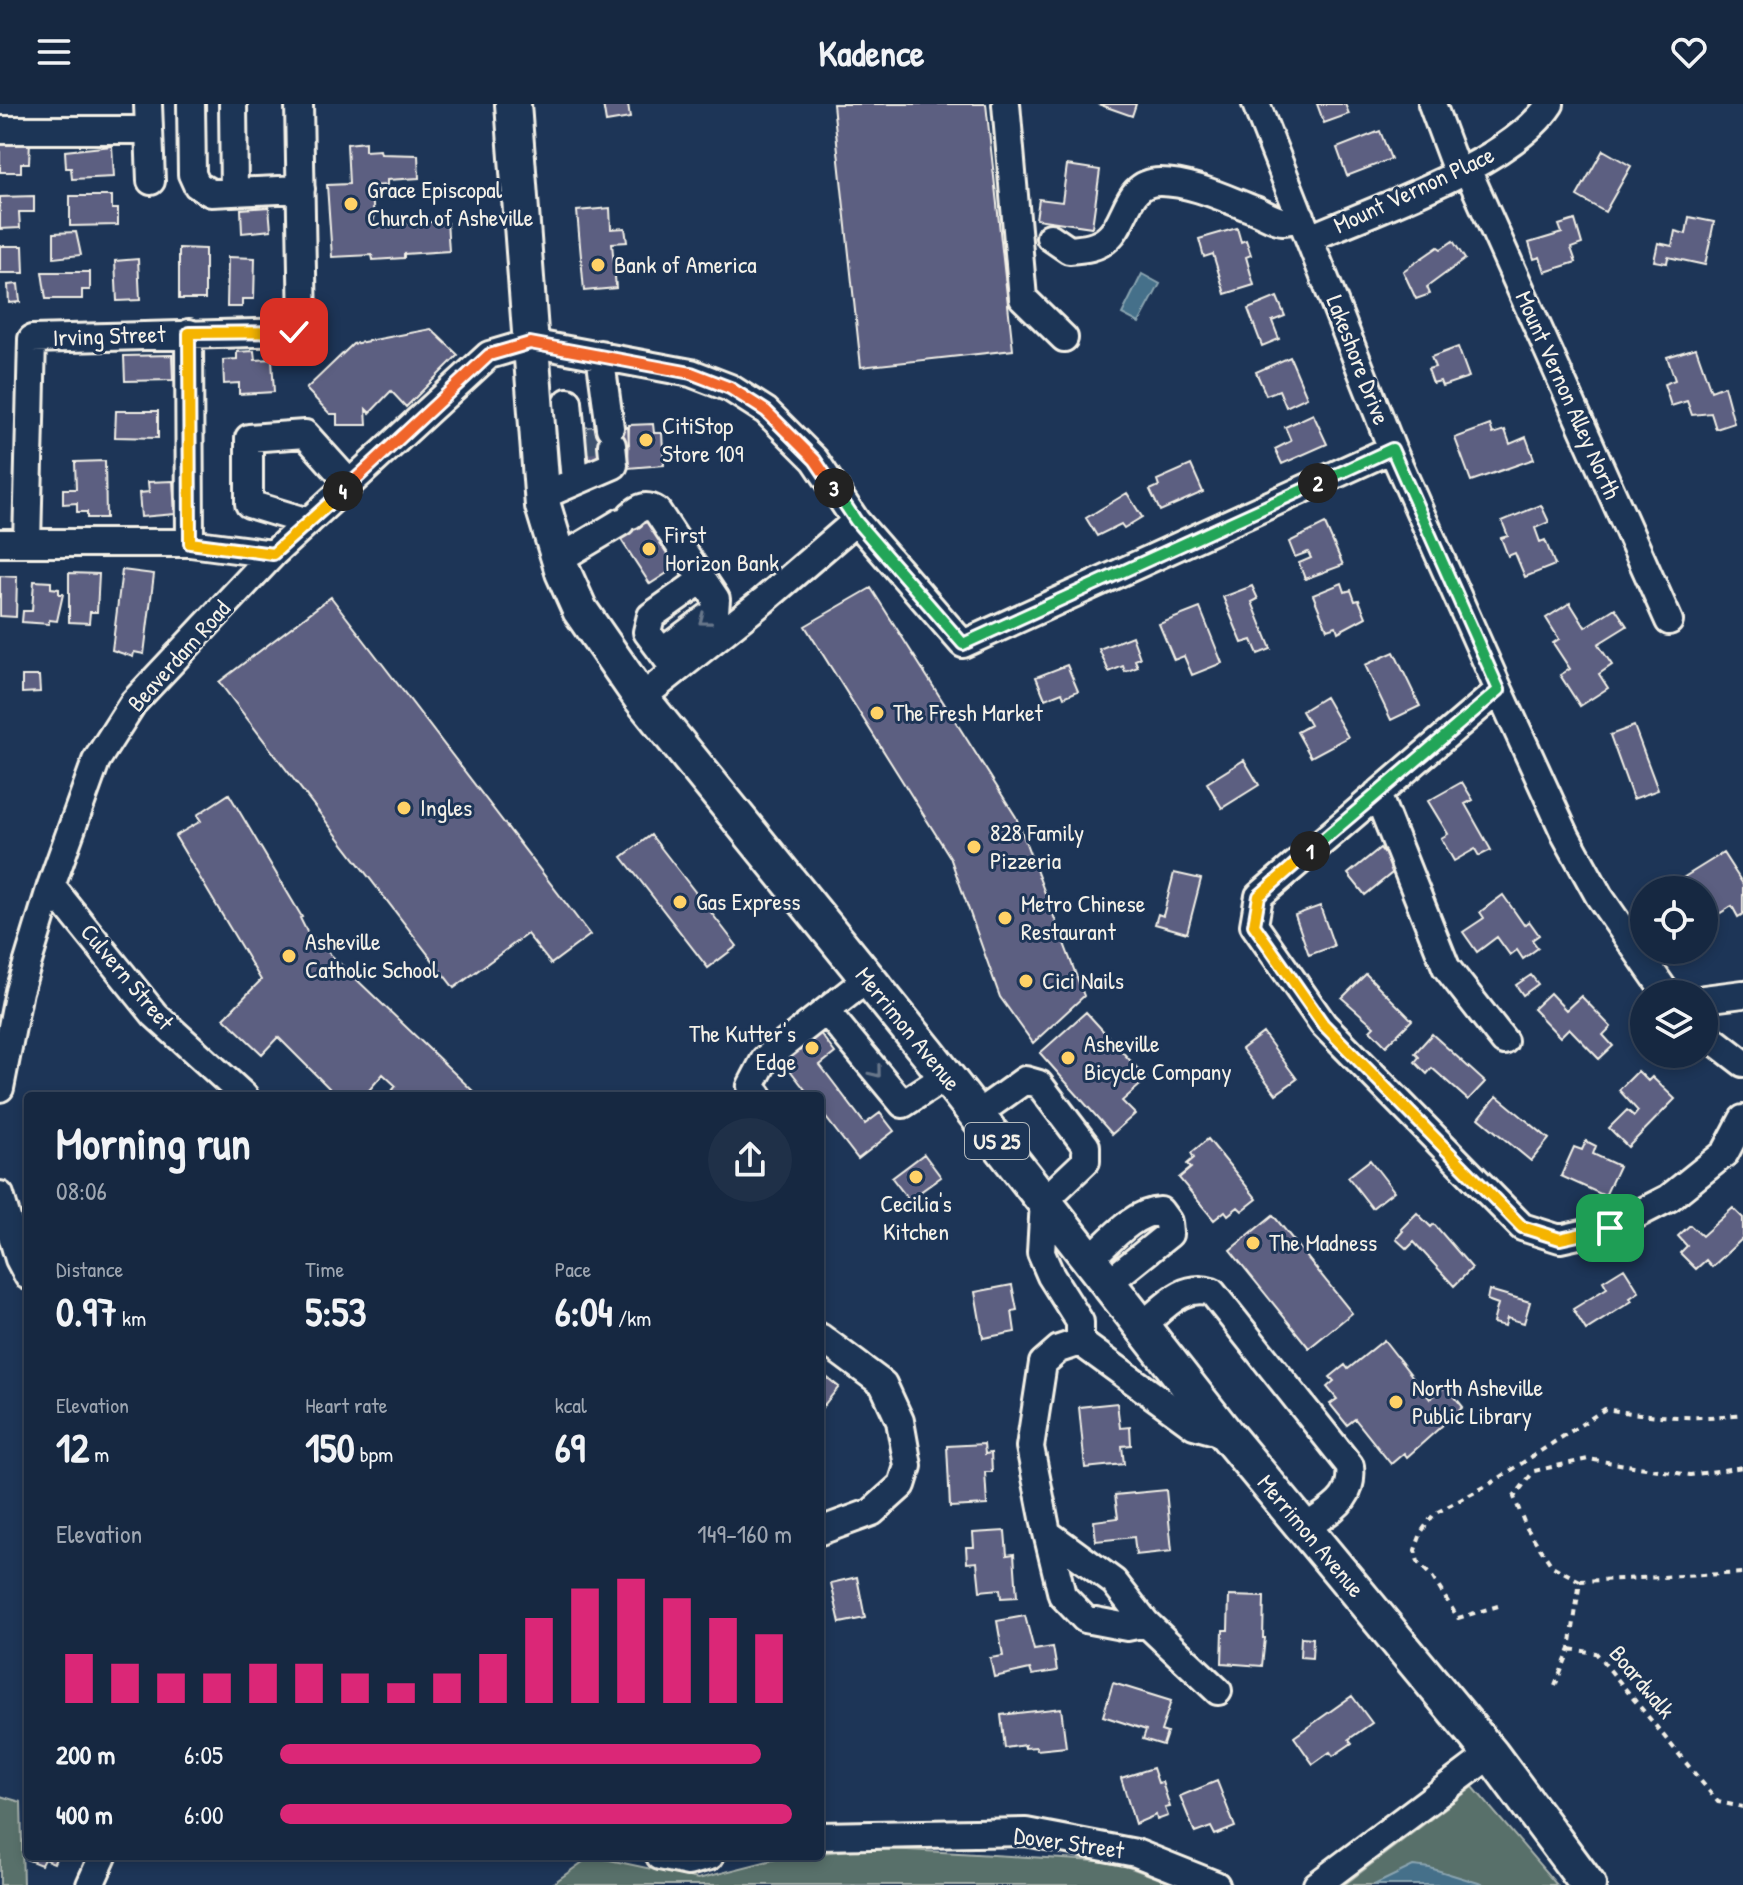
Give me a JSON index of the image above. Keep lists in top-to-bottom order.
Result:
{
  "streets": {
    "main road": ["Merrimon Avenue", "US 25"],
    "street": [
      "Mount Vernon Place",
      "Irving Street",
      "Lakeshore Drive",
      "Mount Vernon Alley North",
      "Beaverdam Road",
      "Culvern Street",
      "Dover Street"
    ],
    "path": ["Boardwalk"]
  },
  "crossings": [
    ["Mount Vernon Place", "Lakeshore Drive"],
    ["Mount Vernon Place", "Mount Vernon Alley North"],
    ["Beaverdam Road", "Culvern Street"],
    ["Beaverdam Road", "Merrimon Avenue"]
  ],
  "places": [
    "Grace Episcopal Church of Asheville",
    "Bank of America",
    "CitiStop Store 109",
    "First Horizon Bank",
    "The Fresh Market",
    "Ingles",
    "828 Family Pizzeria",
    "Gas Express",
    "Metro Chinese Restaurant",
    "Asheville Catholic School",
    "Cici Nails",
    "The Kutter's Edge",
    "Asheville Bicycle Company",
    "Cecilia's Kitchen",
    "The Madness",
    "North Asheville Public Library"
  ],
  "page": {
    "header": "Kadence",
    "pins": [
      "2",
      "3",
      "4",
      "1"
    ],
    "heading": ["Morning run", "08:06"],
    "stats": [
      ["Distance", "0.97 km"],
      ["Time", "5:53"],
      ["Pace", "6:04 /km"],
      ["Elevation", "12 m"],
      ["Heart rate", "150 bpm"],
      ["kcal", "69"]
    ],
    "chart": ["Elevation", "149–160 m"],
    "list": [
      {
        "name": "200 m",
        "note": "6:05"
      },
      {
        "name": "400 m",
        "note": "6:00"
      }
    ]
  }
}
